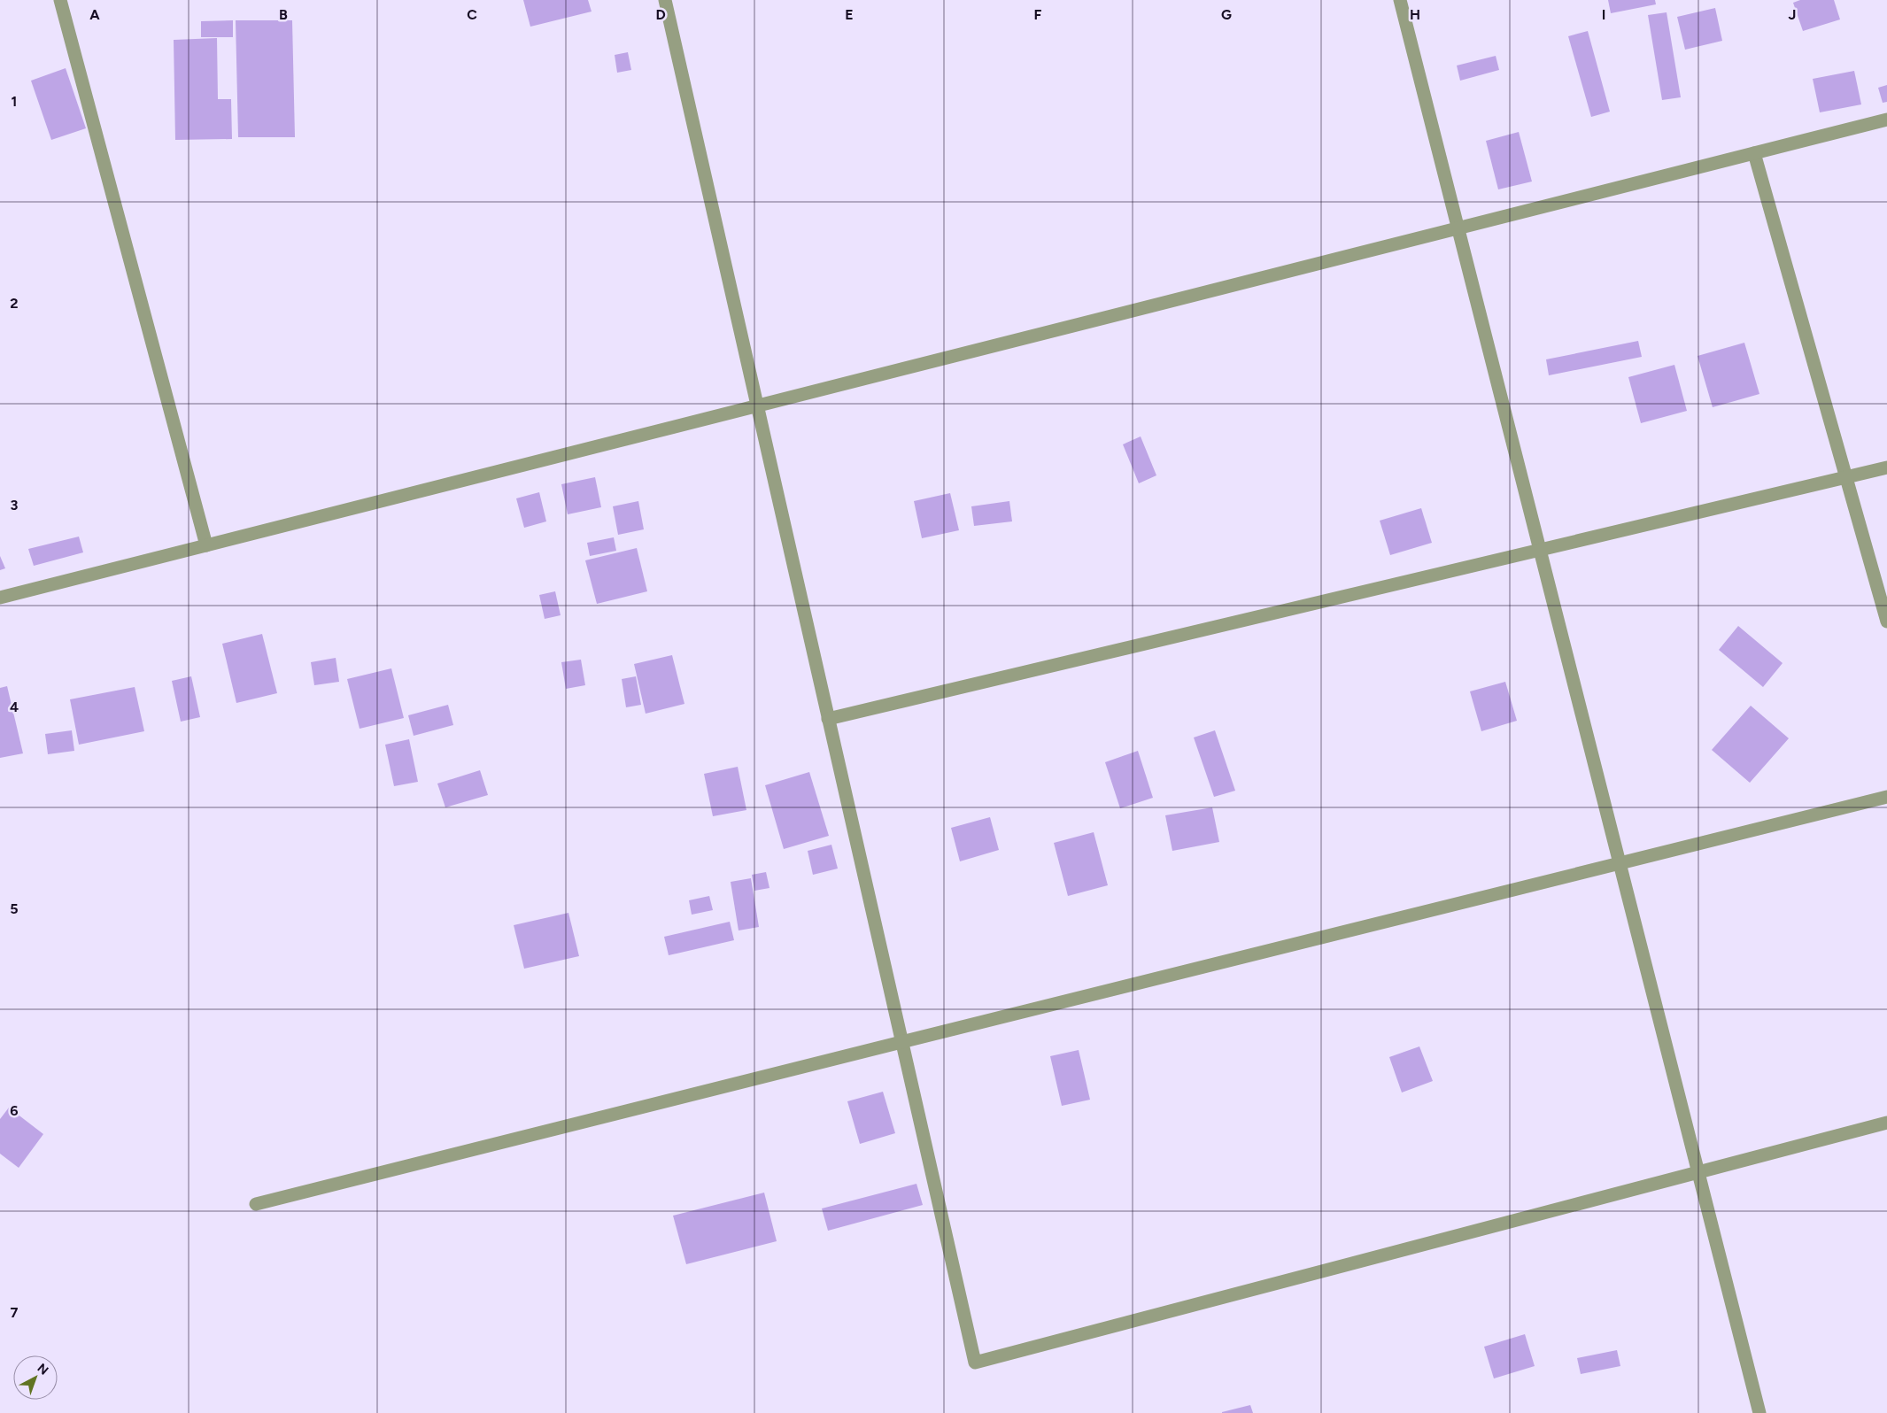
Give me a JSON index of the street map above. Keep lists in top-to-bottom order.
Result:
{
  "north": "top right",
  "grid": {
    "columns": [
      "A",
      "B",
      "C",
      "D",
      "E",
      "F",
      "G",
      "H",
      "I",
      "J"
    ],
    "rows": [
      "1",
      "2",
      "3",
      "4",
      "5",
      "6",
      "7"
    ]
  }
}
